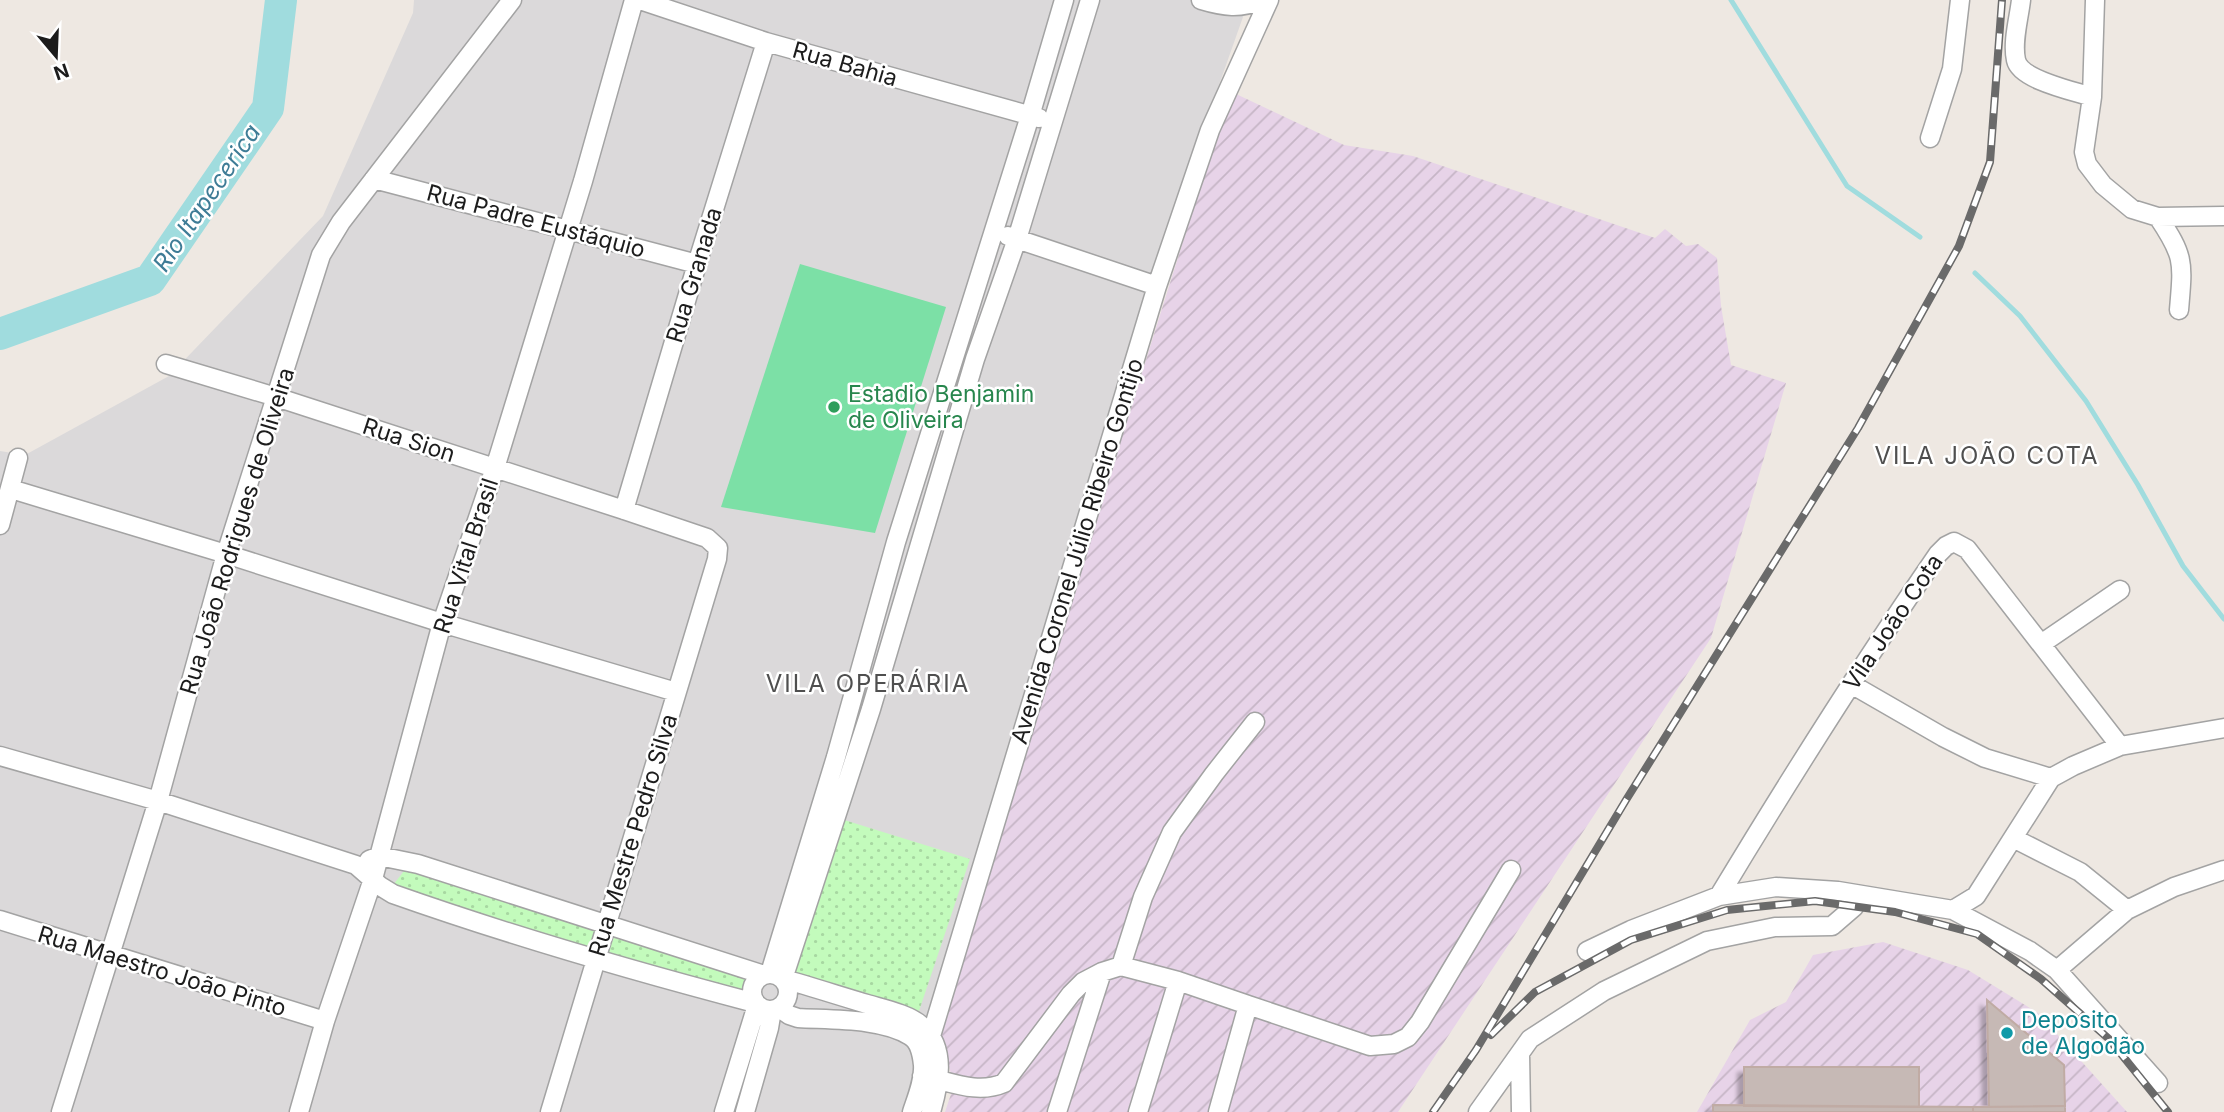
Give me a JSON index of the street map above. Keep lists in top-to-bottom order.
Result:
{
  "streets": {
    "street": [
      "Rua Bahia",
      "Rua Padre Eustáquio",
      "Rua Granada",
      "Rua Sion",
      "Rua João Rodrigues de Oliveira",
      "Avenida Coronel Júlio Ribeiro Gontijo",
      "Rua Vital Brasil",
      "Vila João Cota",
      "Rua Mestre Pedro Silva",
      "Rua Maestro João Pinto"
    ]
  },
  "crossings": [
    ["Rua Bahia", "Rua Granada"],
    ["Rua Padre Eustáquio", "Rua Granada"],
    ["Rua Padre Eustáquio", "Rua João Rodrigues de Oliveira"],
    ["Rua Padre Eustáquio", "Rua Vital Brasil"],
    ["Rua Granada", "Rua Sion"],
    ["Rua Sion", "Rua João Rodrigues de Oliveira"],
    ["Rua Sion", "Rua Vital Brasil"],
    ["Rua Sion", "Rua Mestre Pedro Silva"],
    ["Rua João Rodrigues de Oliveira", "Rua Maestro João Pinto"],
    ["Rua Vital Brasil", "Rua Maestro João Pinto"]
  ],
  "districts": ["VILA JOÃO COTA", "VILA OPERÁRIA"],
  "water": ["Rio Itapecerica"],
  "places": ["Estadio Benjamin de Oliveira", "Deposito de Algodão"],
  "north": "bottom"
}
